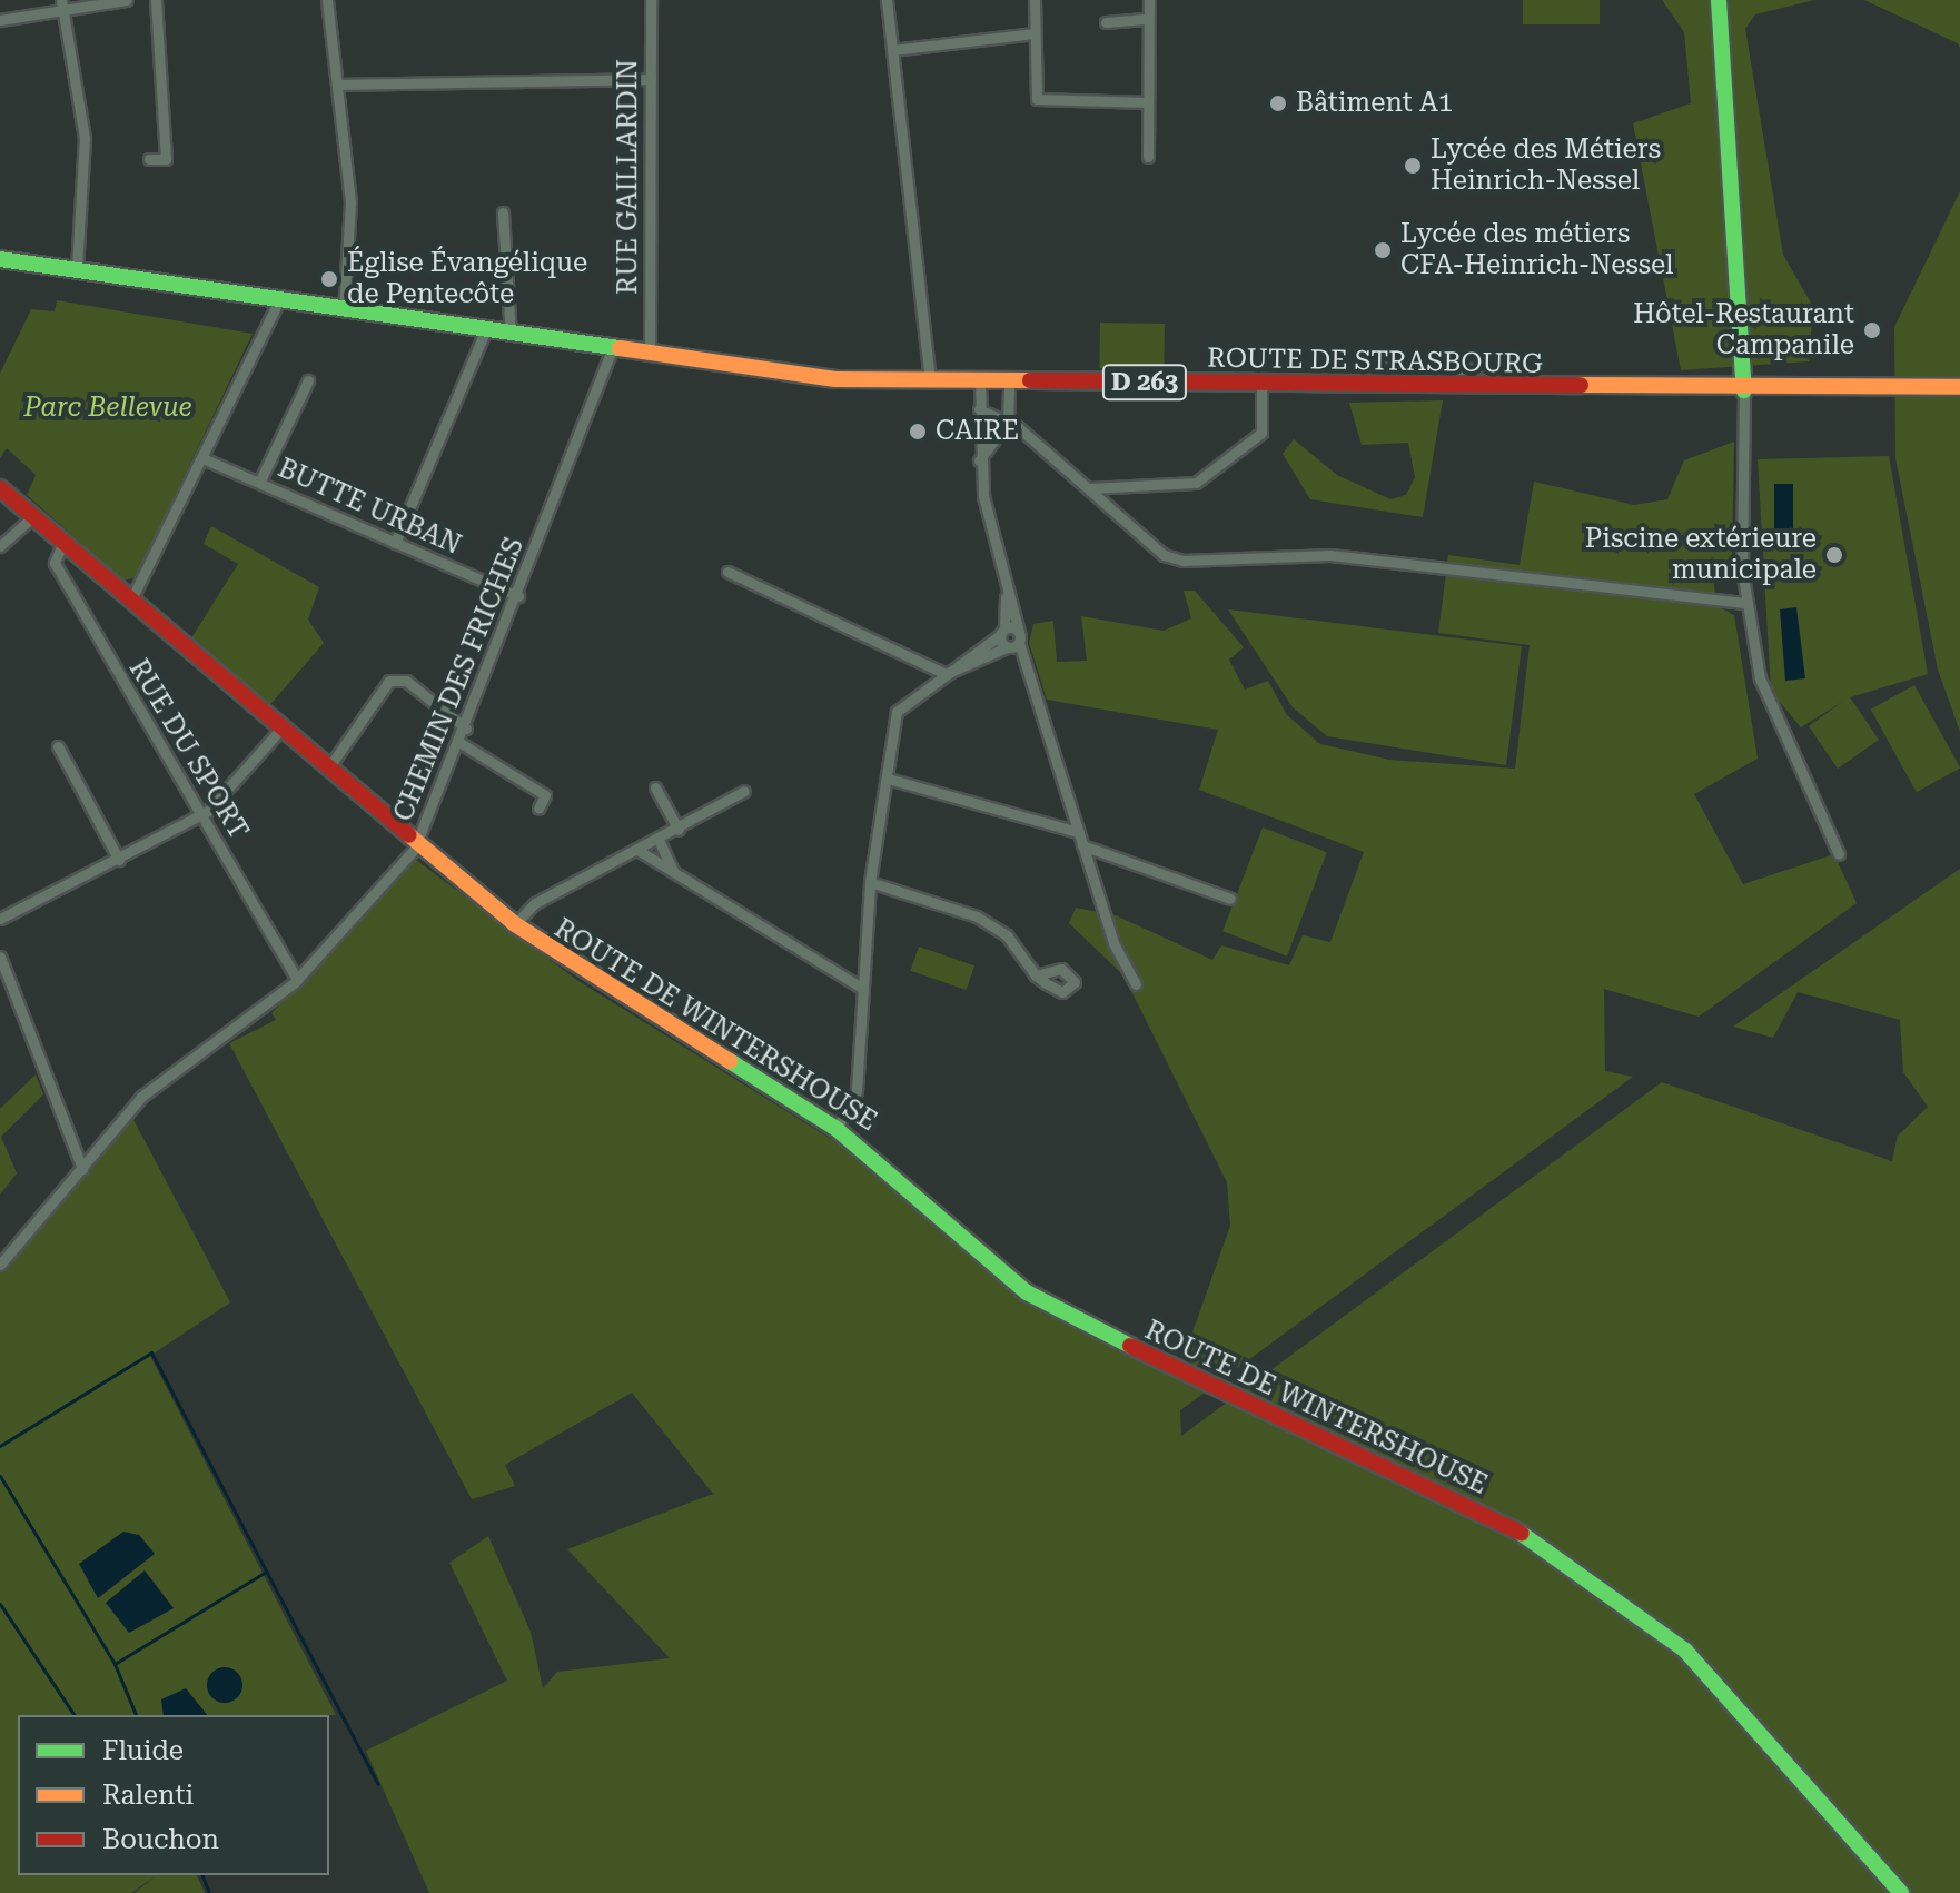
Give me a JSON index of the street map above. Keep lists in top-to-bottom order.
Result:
{
  "streets": {
    "main road": ["ROUTE DE STRASBOURG", "D 263", "ROUTE DE WINTERSHOUSE"],
    "street": [
      "RUE GAILLARDIN",
      "BUTTE URBAN",
      "CHEMIN DES FRICHES",
      "RUE DU SPORT"
    ]
  },
  "crossings": [
    ["RUE GAILLARDIN", "ROUTE DE STRASBOURG"],
    ["ROUTE DE STRASBOURG", "CHEMIN DES FRICHES"],
    ["BUTTE URBAN", "CHEMIN DES FRICHES"],
    ["CHEMIN DES FRICHES", "RUE DU SPORT"],
    ["CHEMIN DES FRICHES", "ROUTE DE WINTERSHOUSE"],
    ["RUE DU SPORT", "ROUTE DE WINTERSHOUSE"]
  ],
  "parks": ["Parc Bellevue"],
  "places": [
    "Bâtiment A1",
    "Lycée des Métiers Heinrich-Nessel",
    "Lycée des métiers CFA-Heinrich-Nessel",
    "Église Évangélique de Pentecôte",
    "Hôtel-Restaurant Campanile",
    "CAIRE",
    "Piscine extérieure municipale"
  ],
  "legend": ["Fluide", "Ralenti", "Bouchon"]
}
